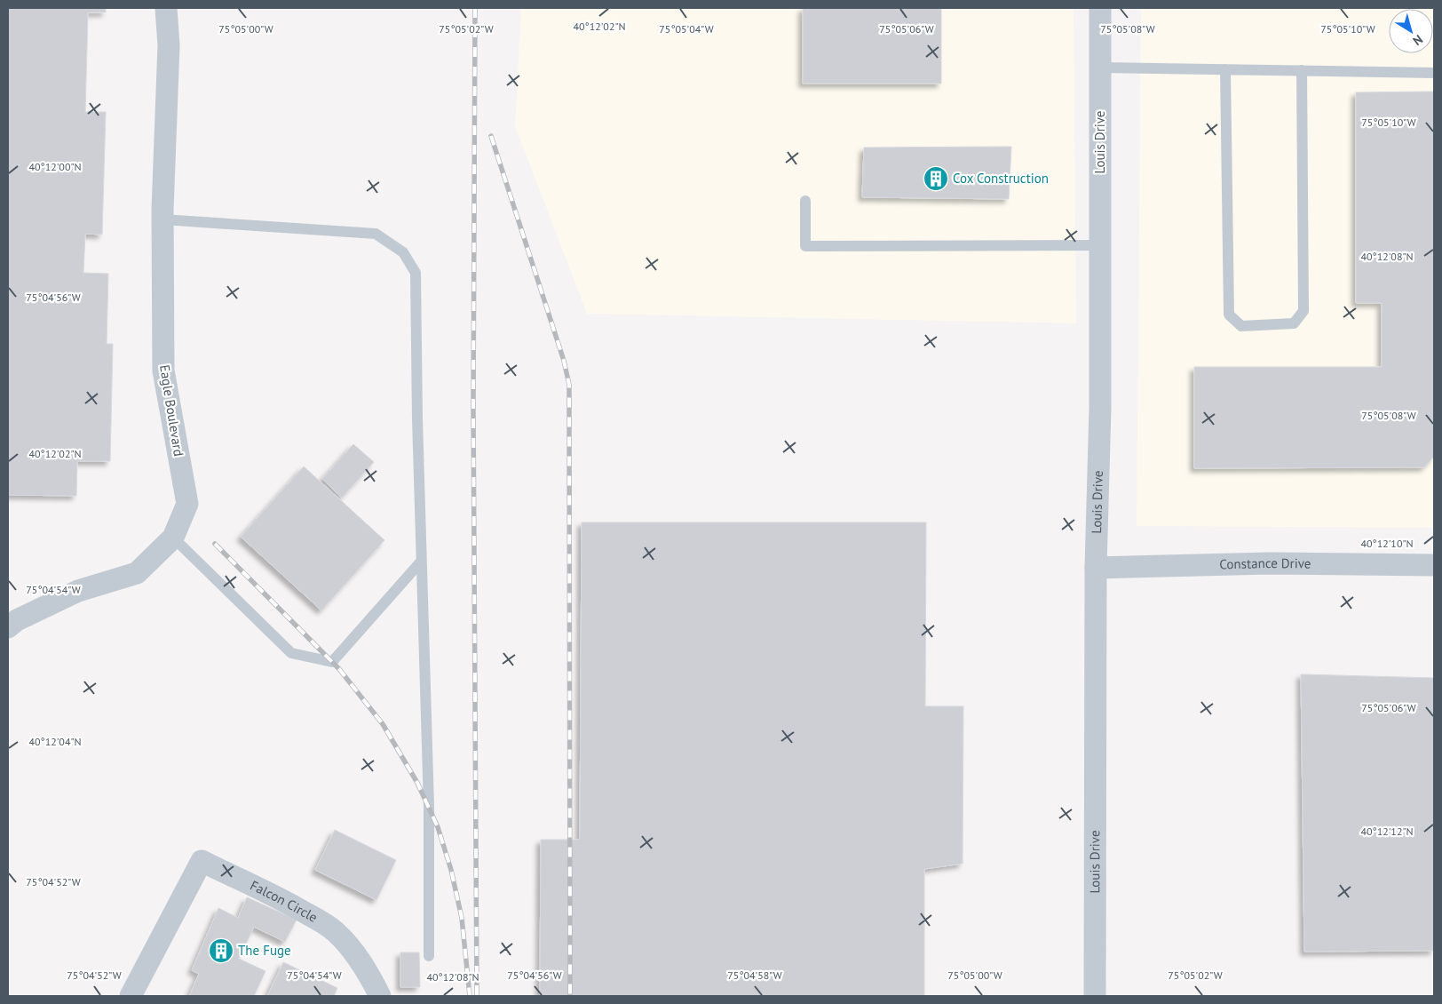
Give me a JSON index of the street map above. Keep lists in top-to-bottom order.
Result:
{
  "streets": {
    "street": [
      "Louis Drive",
      "Eagle Boulevard",
      "Constance Drive",
      "Falcon Circle"
    ]
  },
  "crossings": [
    ["Louis Drive", "Constance Drive"]
  ],
  "places": {
    "building": ["Cox Construction", "The Fuge"]
  },
  "north": "bottom right",
  "coordinates": [
    "40°12'02\"N",
    "75°05'02\"W",
    "75°05'06\"W",
    "75°05'08\"W",
    "75°05'00\"W",
    "75°05'04\"W",
    "75°05'10\"W",
    "40°12'00\"N",
    "40°12'08\"N",
    "75°04'56\"W",
    "40°12'10\"N",
    "75°04'54\"W",
    "40°12'04\"N",
    "40°12'12\"N",
    "75°04'52\"W",
    "75°04'58\"W"
  ]
}
